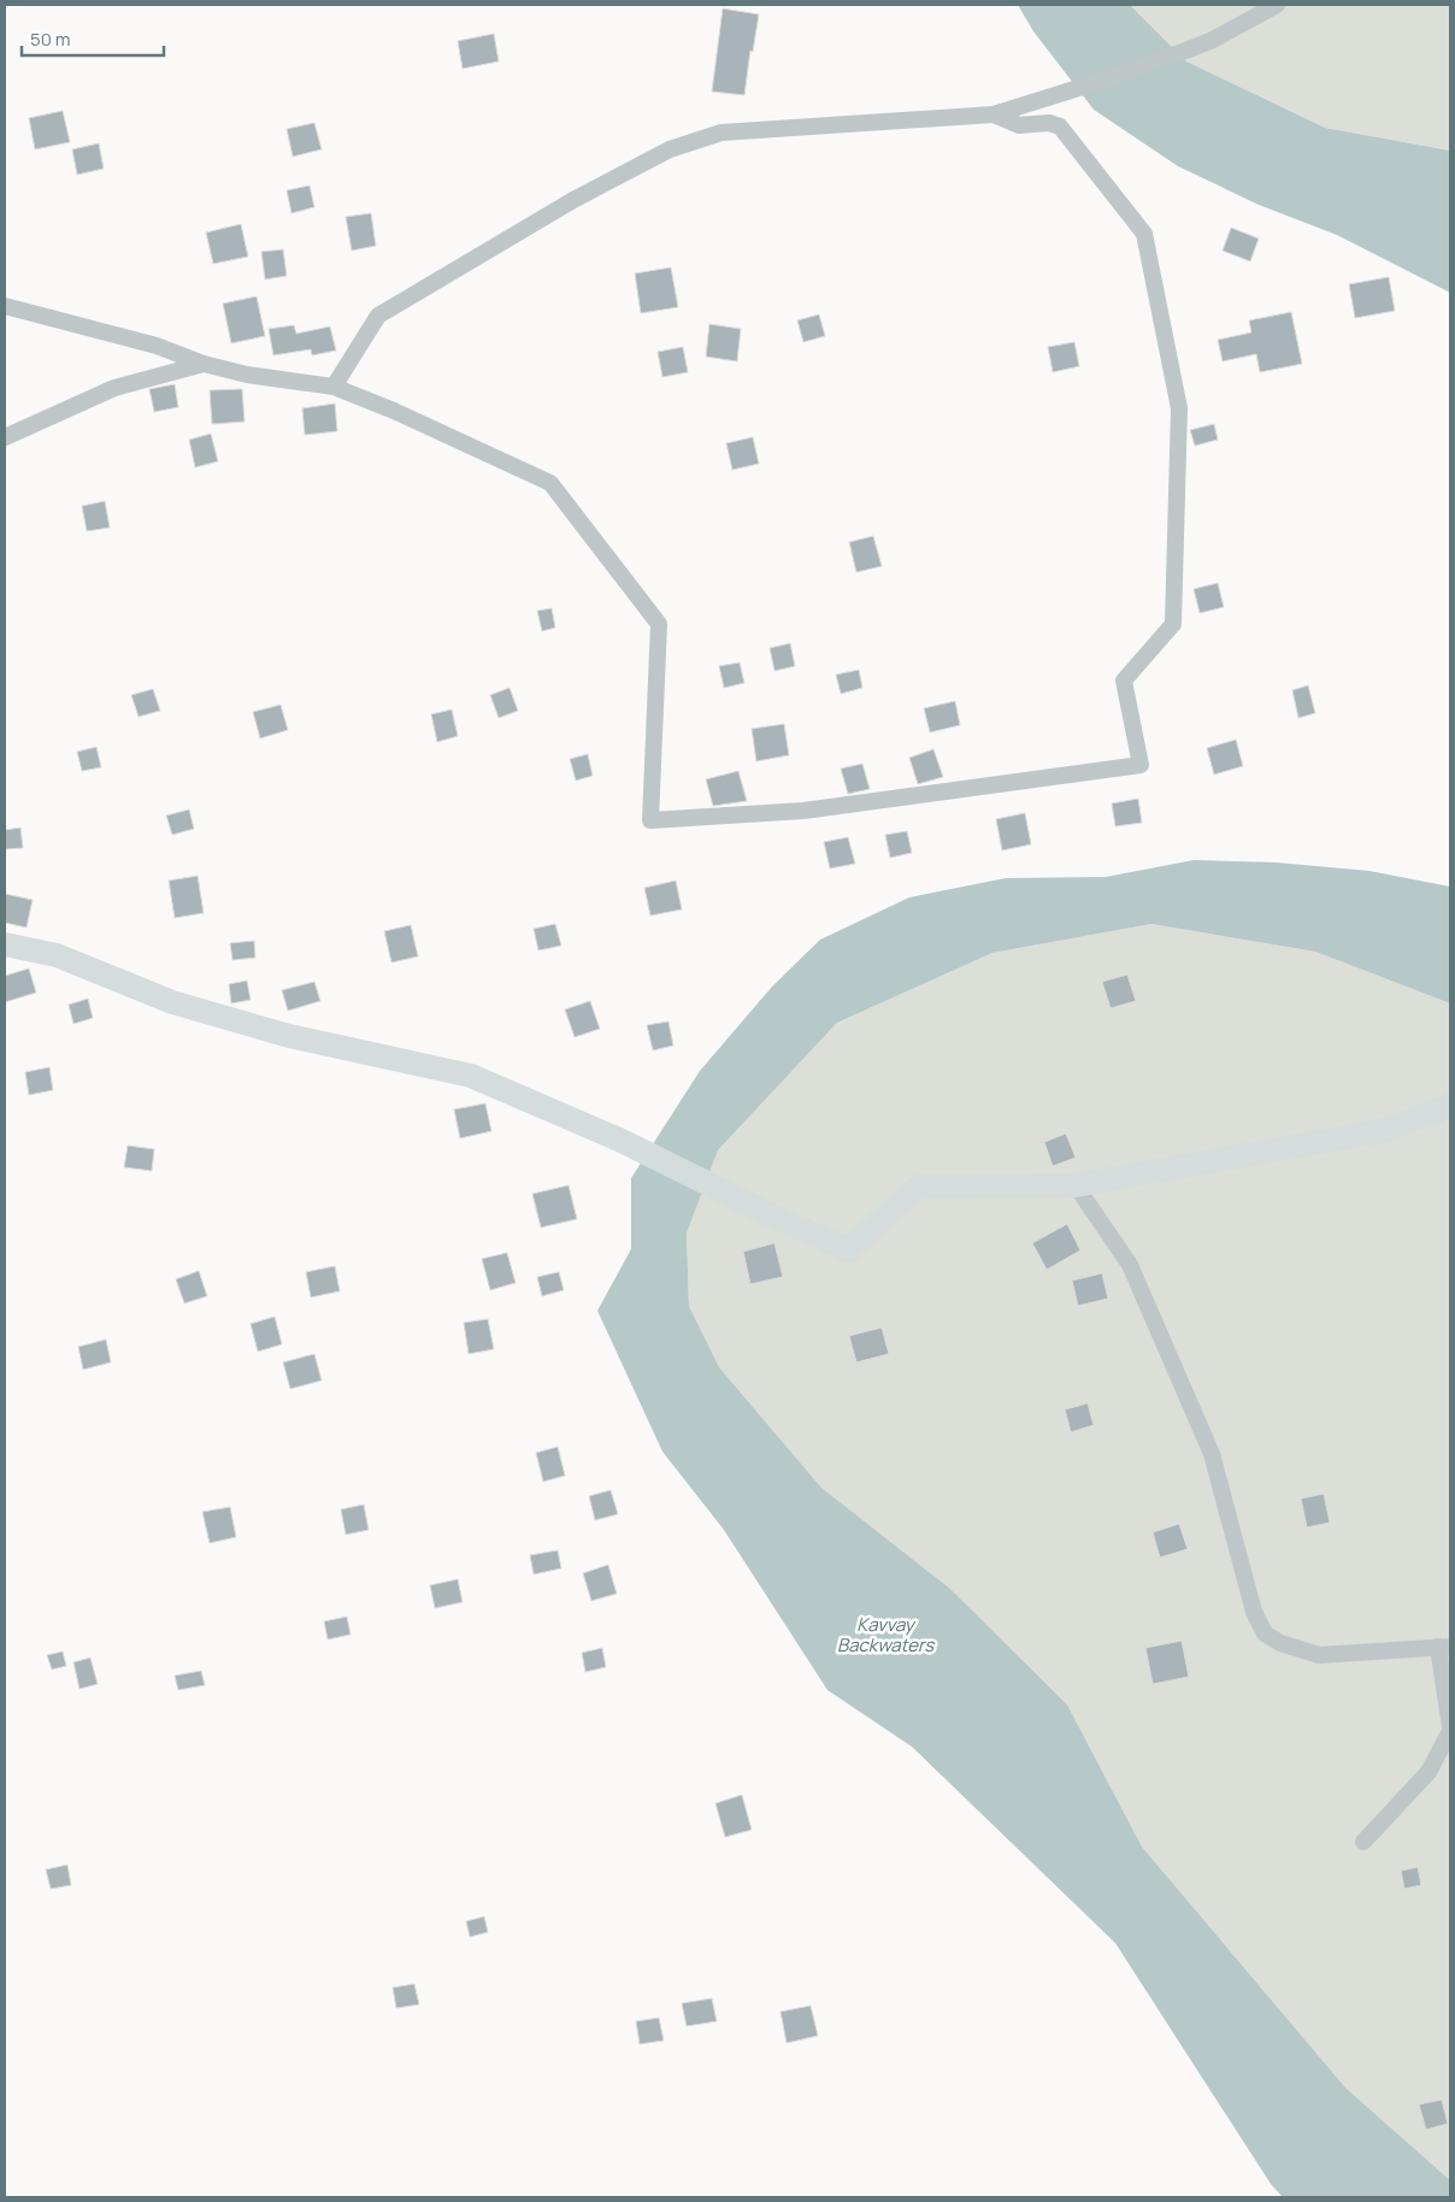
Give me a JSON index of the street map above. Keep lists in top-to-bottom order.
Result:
{
  "water": ["Kavvay Backwaters"],
  "scale_bar": "50 m"
}
